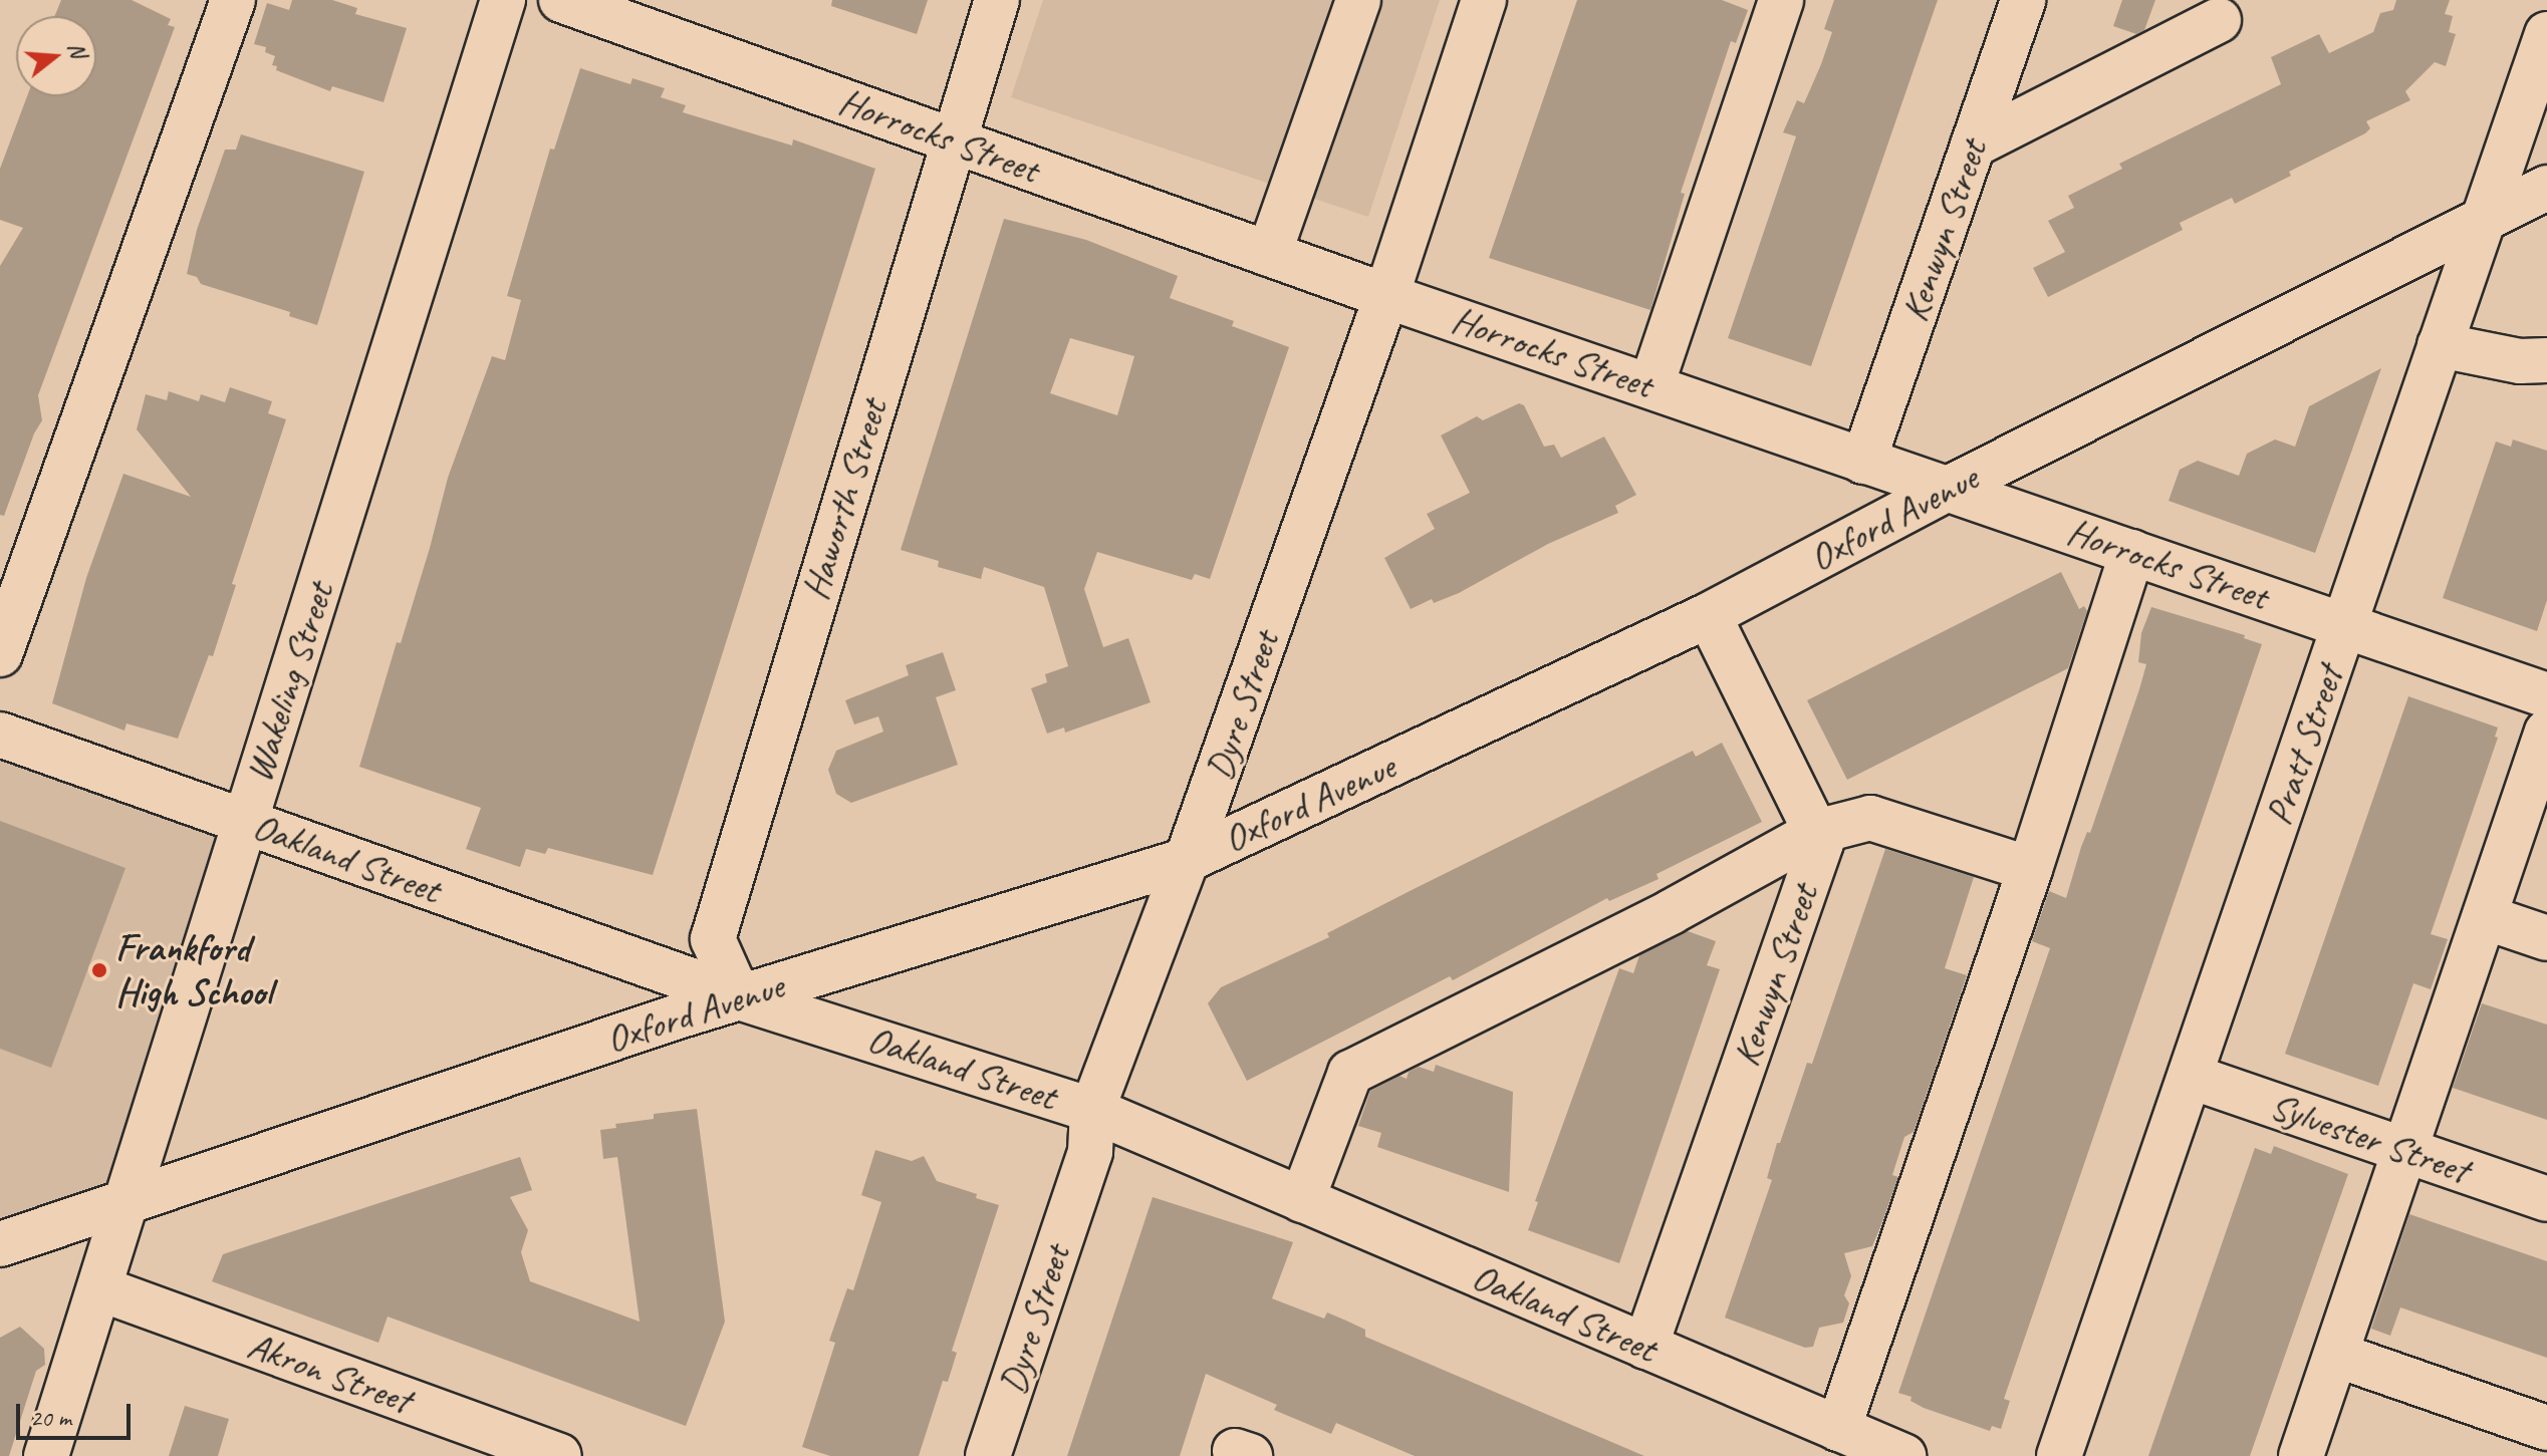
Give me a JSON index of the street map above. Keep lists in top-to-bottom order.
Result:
{
  "streets": {
    "street": [
      "Horrocks Street",
      "Kenwyn Street",
      "Haworth Street",
      "Oxford Avenue",
      "Wakeling Street",
      "Dyre Street",
      "Pratt Street",
      "Oakland Street",
      "Sylvester Street",
      "Akron Street"
    ]
  },
  "crossings": [
    ["Horrocks Street", "Kenwyn Street"],
    ["Horrocks Street", "Haworth Street"],
    ["Horrocks Street", "Oxford Avenue"],
    ["Horrocks Street", "Dyre Street"],
    ["Horrocks Street", "Pratt Street"],
    ["Kenwyn Street", "Oxford Avenue"],
    ["Kenwyn Street", "Oakland Street"],
    ["Haworth Street", "Oxford Avenue"],
    ["Haworth Street", "Oakland Street"],
    ["Oxford Avenue", "Wakeling Street"],
    ["Oxford Avenue", "Dyre Street"],
    ["Oxford Avenue", "Pratt Street"],
    ["Oxford Avenue", "Oakland Street"],
    ["Wakeling Street", "Oakland Street"],
    ["Wakeling Street", "Akron Street"],
    ["Dyre Street", "Oakland Street"],
    ["Pratt Street", "Sylvester Street"]
  ],
  "places": ["Frankford High School"],
  "scale_bar": "20 m",
  "north": "right"
}
